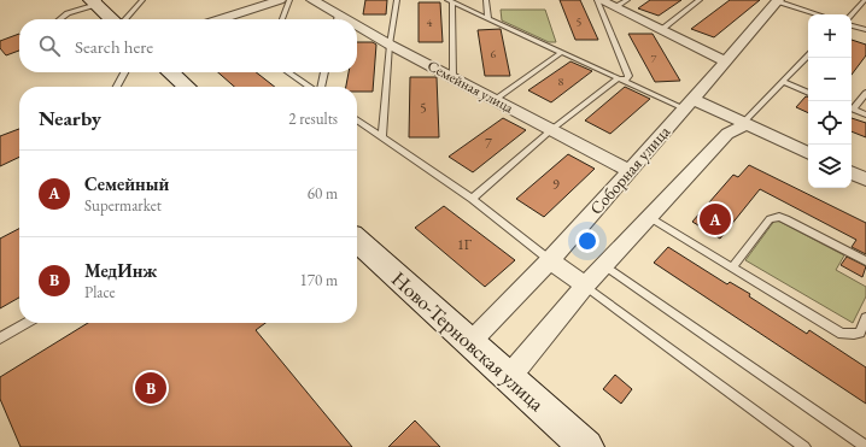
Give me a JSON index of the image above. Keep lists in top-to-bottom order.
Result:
{
  "streets": {
    "main road": ["Ново-Терновская улица"],
    "street": ["Семейная улица", "Соборная улица"]
  },
  "crossings": [
    ["Семейная улица", "Соборная улица"],
    ["Соборная улица", "Ново-Терновская улица"]
  ],
  "house_numbers": [
    "5",
    "4",
    "6",
    "7",
    "8",
    "5",
    "7",
    "9",
    "1Г"
  ],
  "page": {
    "map_buttons": ["+", "−"],
    "search": "Search here",
    "heading": ["Nearby", "2 results"],
    "list": [
      {
        "mark": "A",
        "name": "Семейный",
        "note": "Supermarket",
        "value": "60 m"
      },
      {
        "mark": "B",
        "name": "МедИнж",
        "note": "Place",
        "value": "170 m"
      }
    ],
    "pins": ["A", "B"]
  }
}
